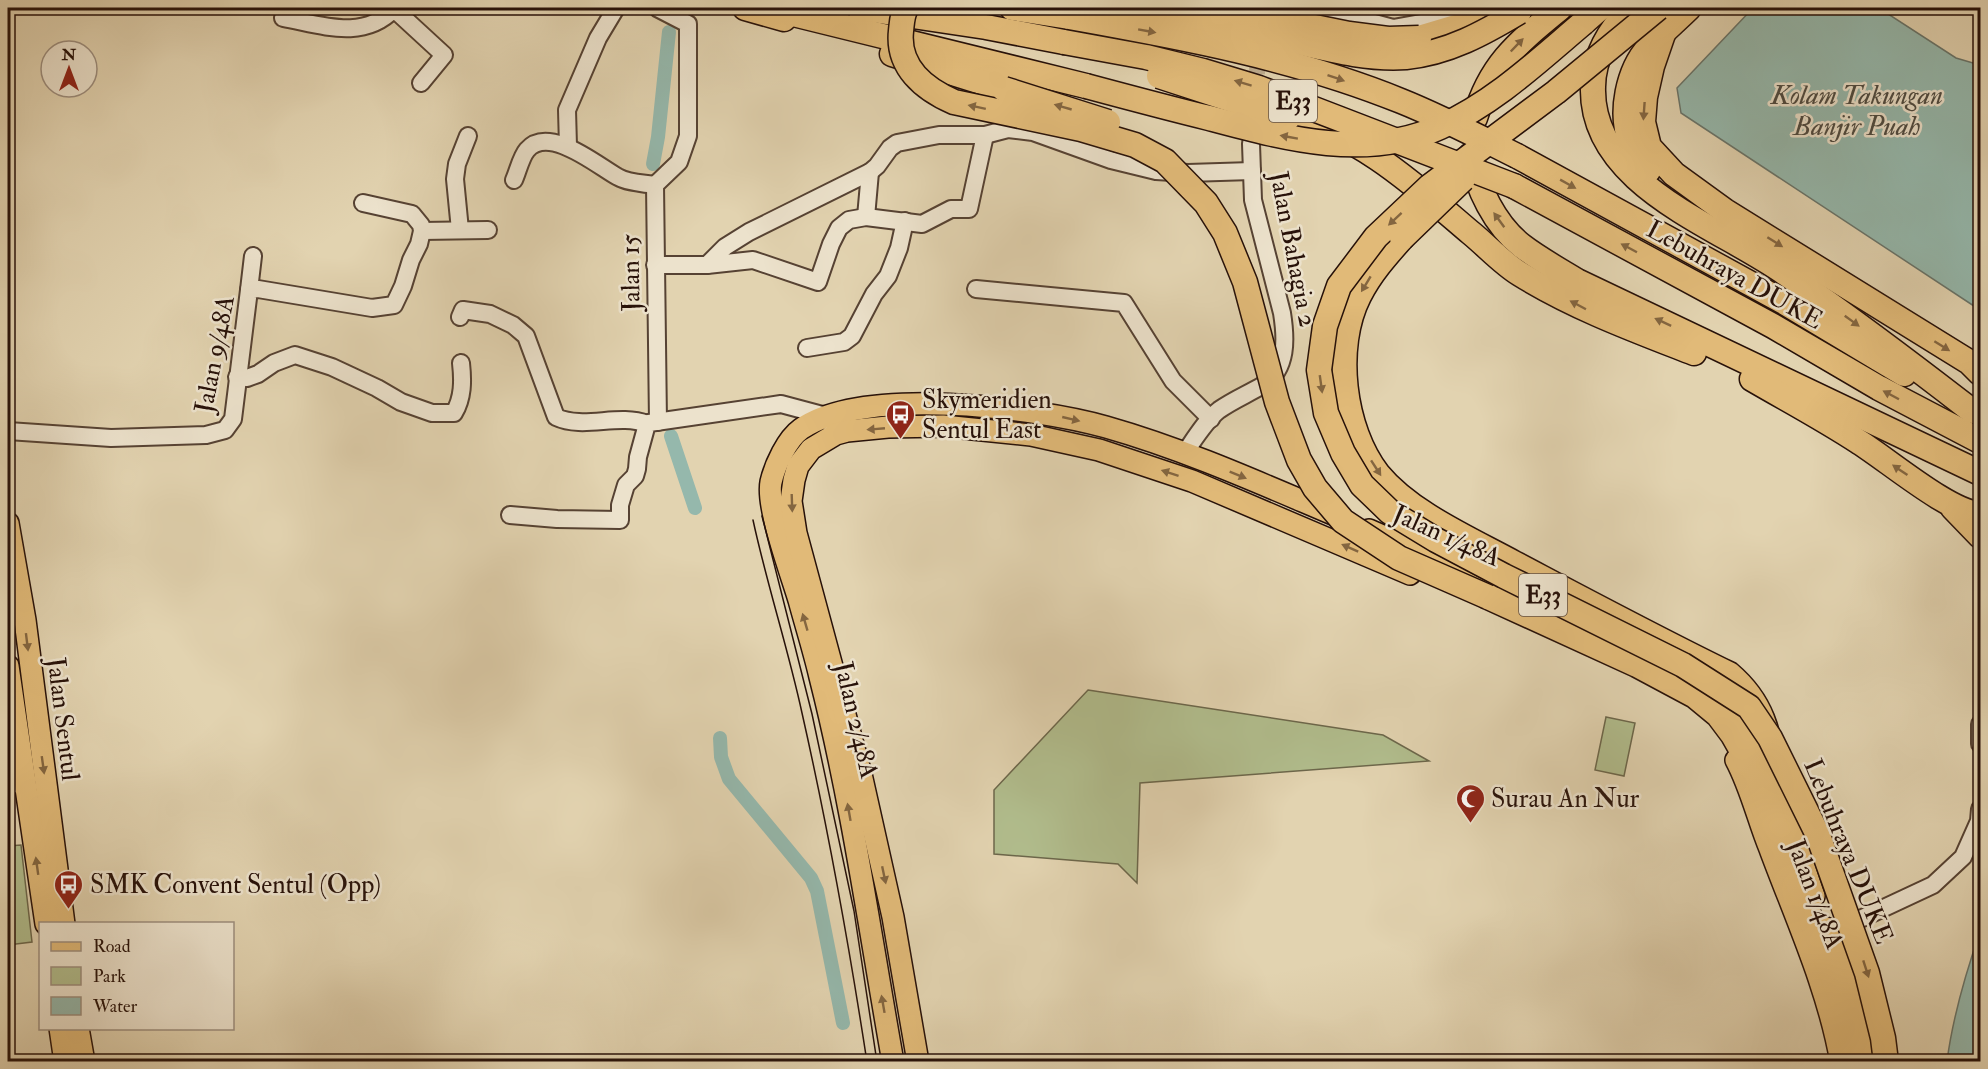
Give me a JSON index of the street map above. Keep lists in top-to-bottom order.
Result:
{
  "streets": {
    "highway": ["E33", "Lebuhraya DUKE"],
    "main road": ["Jalan 1/48A", "Jalan Sentul", "Jalan 2/48A"],
    "street": ["Jalan Bahagia 2", "Jalan 15", "Jalan 9/48A"]
  },
  "crossings": [
    ["Jalan Bahagia 2", "Jalan 1/48A"],
    ["Jalan 1/48A", "Jalan 2/48A"]
  ],
  "water": ["Kolam Takungan Banjir Puah"],
  "places": {
    "bus stop": ["Skymeridien Sentul East", "SMK Convent Sentul (Opp)"],
    "mosque": ["Surau An Nur"]
  },
  "legend": ["Road", "Park", "Water"],
  "north": "top"
}
